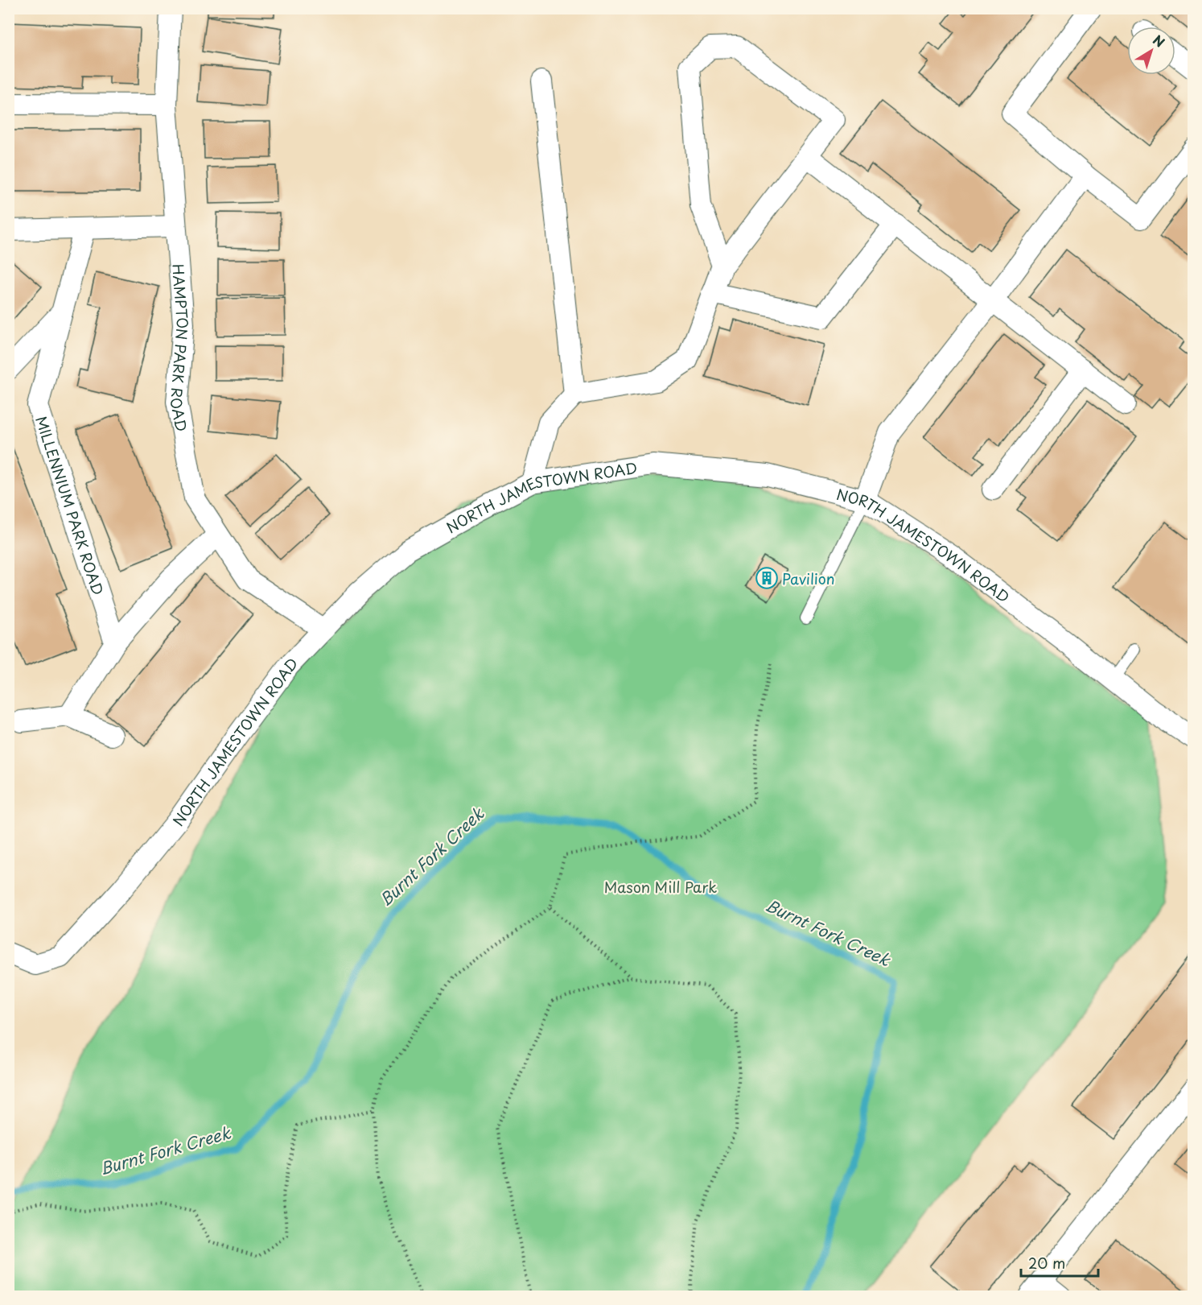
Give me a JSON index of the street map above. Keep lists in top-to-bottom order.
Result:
{
  "streets": {
    "street": ["HAMPTON PARK ROAD", "NORTH JAMESTOWN ROAD", "MILLENNIUM PARK ROAD"]
  },
  "crossings": [
    ["HAMPTON PARK ROAD", "NORTH JAMESTOWN ROAD"]
  ],
  "water": ["Burnt Fork Creek"],
  "parks": ["Mason Mill Park"],
  "places": {
    "building": ["Pavilion"]
  },
  "scale_bar": "20 m",
  "north": "top right"
}
